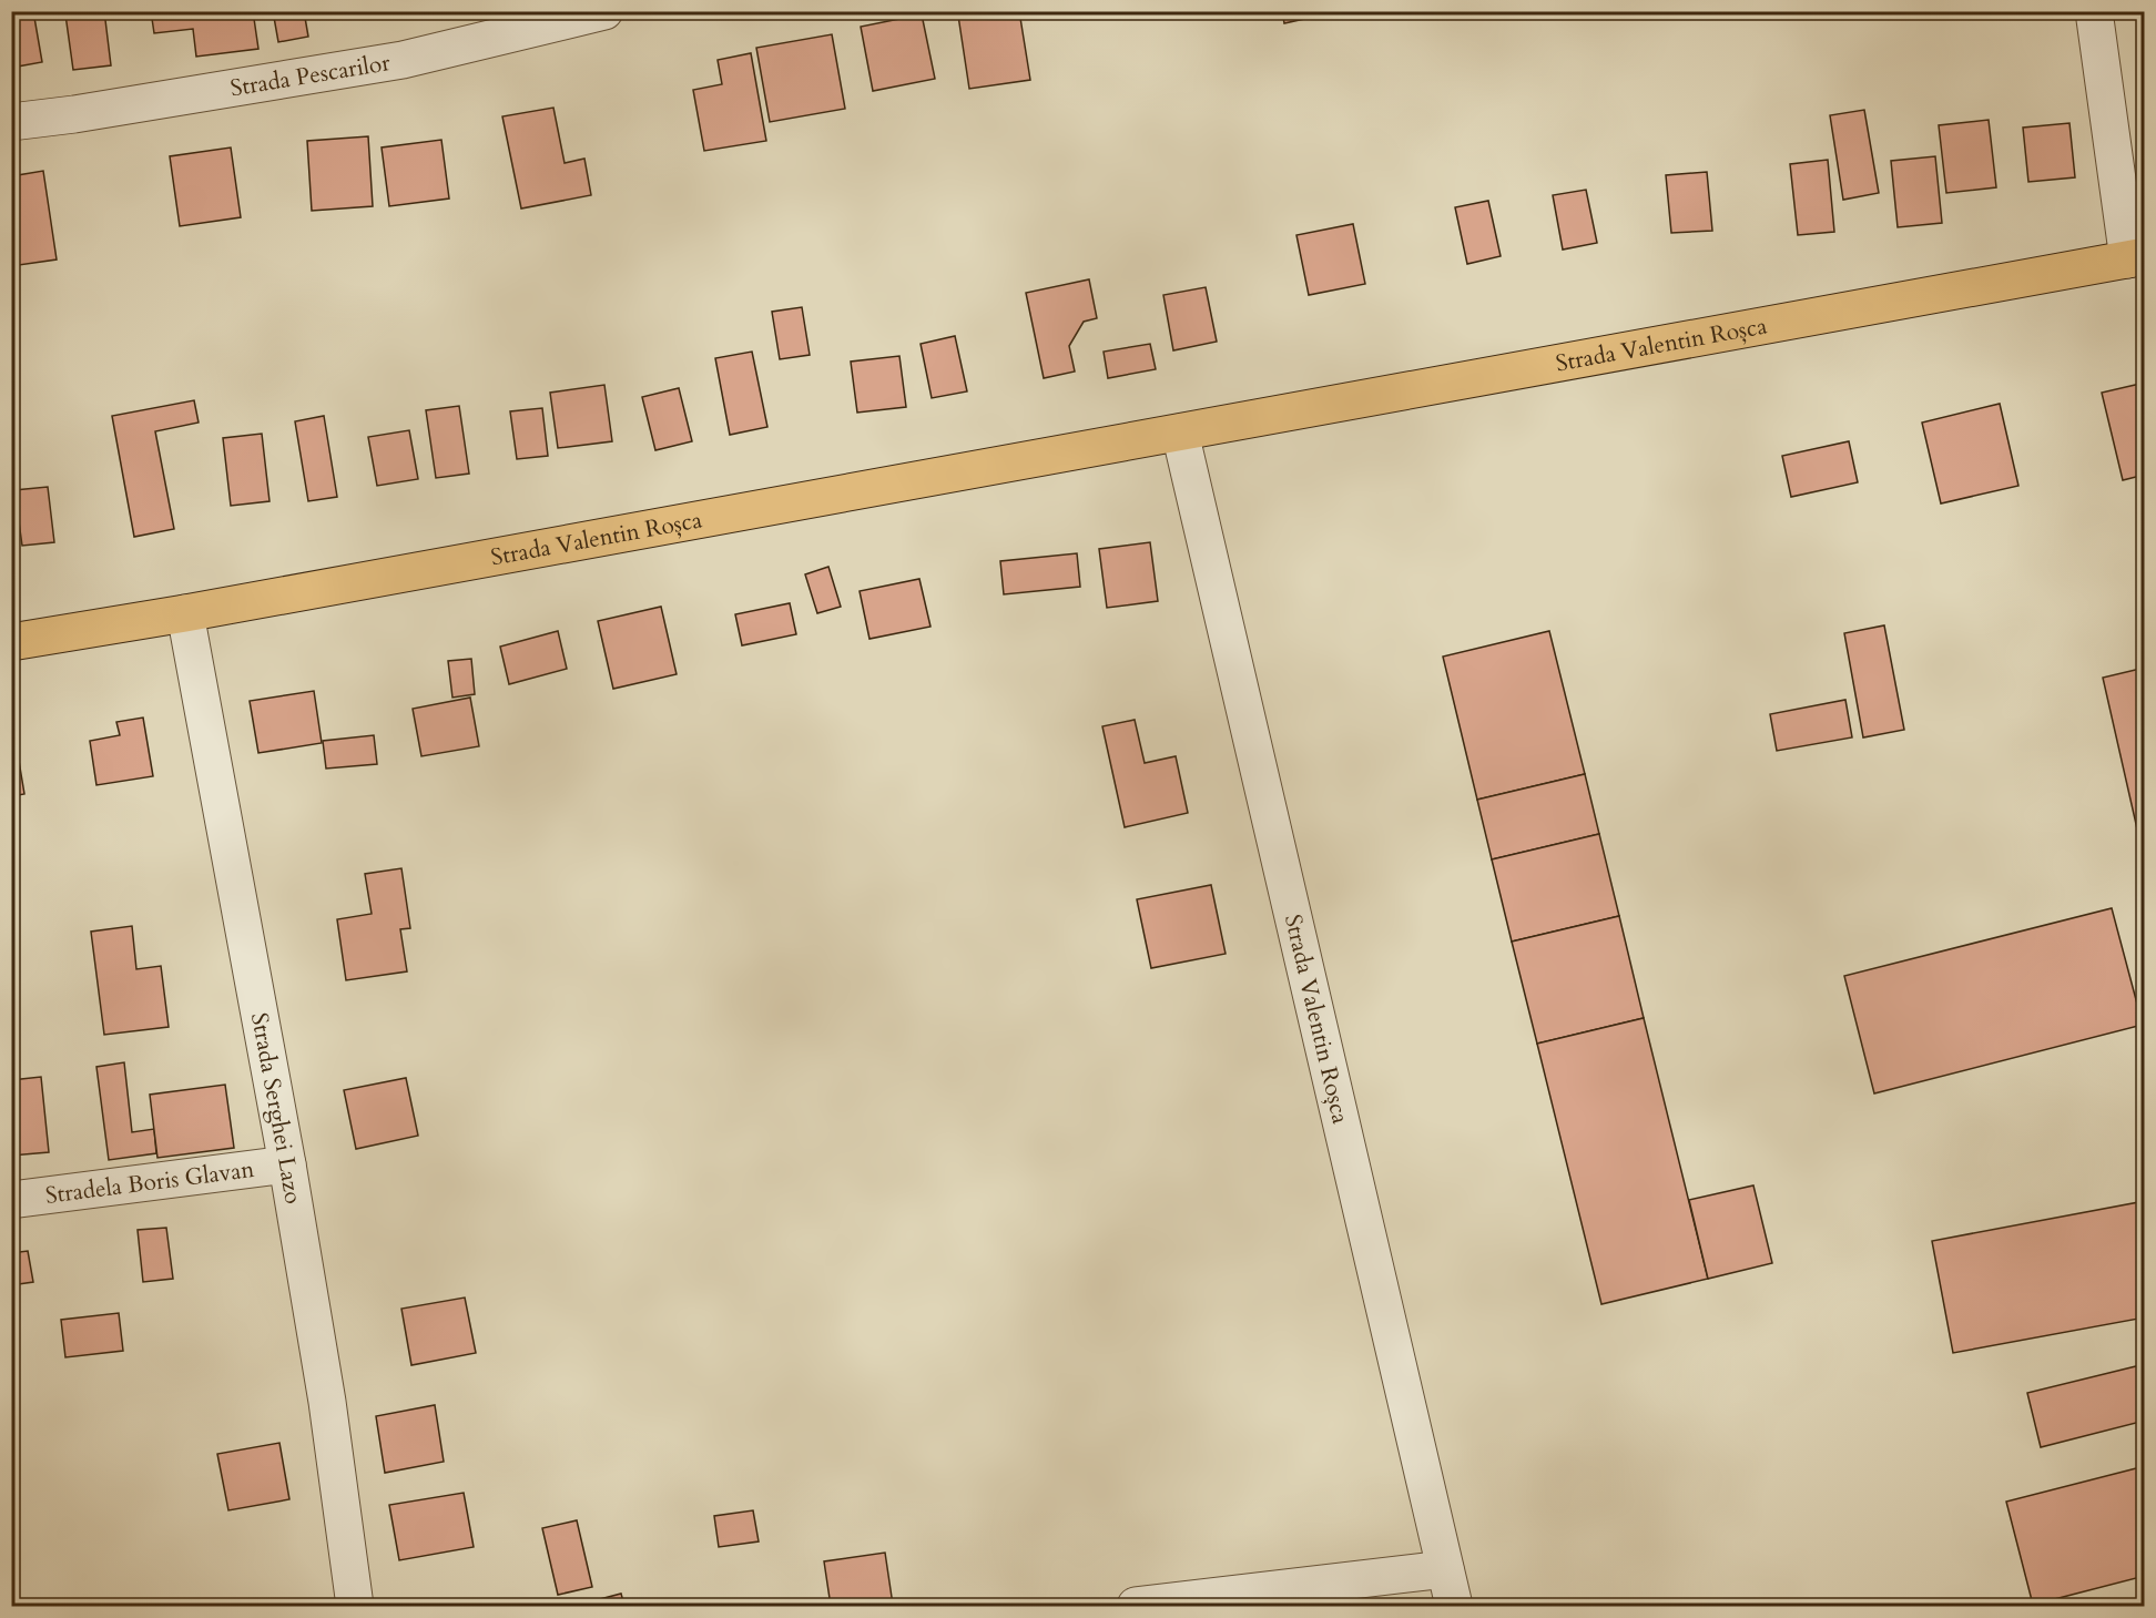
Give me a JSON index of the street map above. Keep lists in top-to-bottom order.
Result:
{
  "streets": {
    "main road": ["Strada Valentin Roșca"],
    "street": ["Strada Pescarilor", "Strada Serghei Lazo", "Stradela Boris Glavan"]
  },
  "crossings": [
    ["Strada Valentin Roșca", "Strada Serghei Lazo"],
    ["Strada Serghei Lazo", "Stradela Boris Glavan"]
  ]
}
